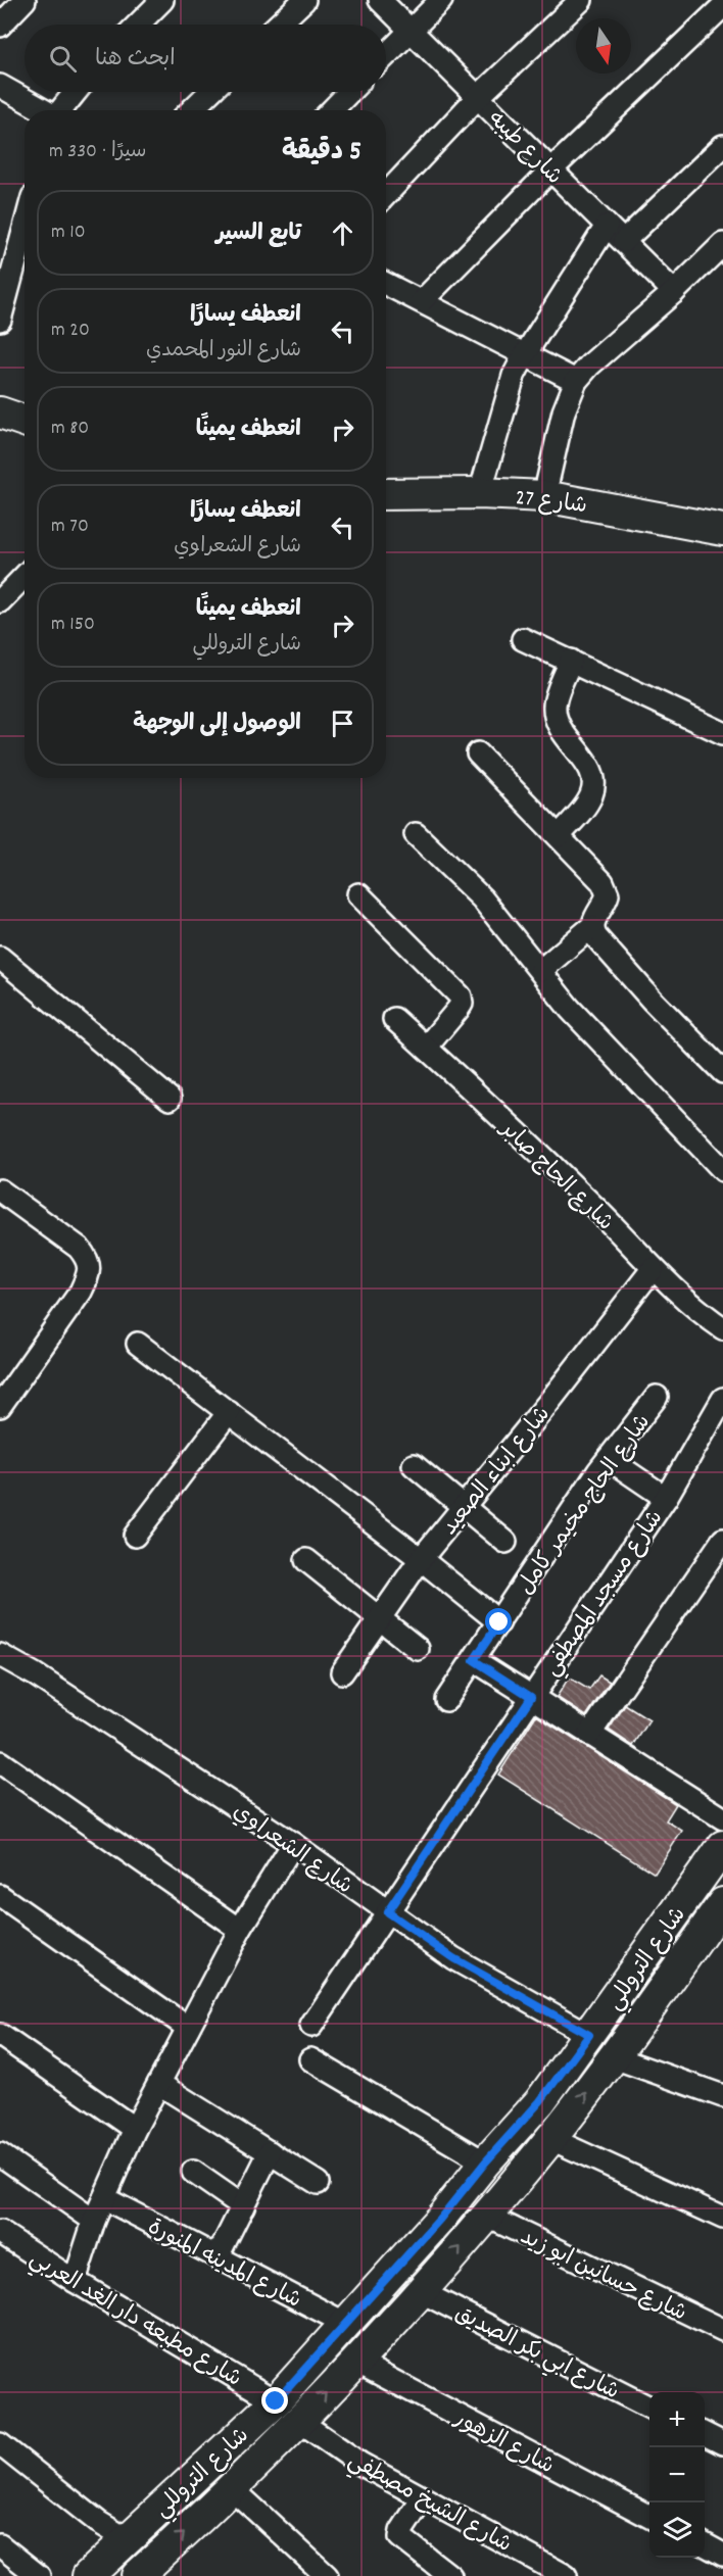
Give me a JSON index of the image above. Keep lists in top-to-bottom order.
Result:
{
  "streets": {
    "street": [
      "شارع طيبه",
      "شارع 27",
      "شارع الحاج صابر",
      "شارع ابناء الصعيد",
      "شارع الحاج مخيمر كامل",
      "شارع مسجد المصطفي",
      "شارع الشعراوي",
      "شارع التروللي",
      "شارع المدينه المنورة",
      "شارع حسانين ابو زيد",
      "شارع مطبعه دار الغد العربي",
      "شارع ابي بكر الصديق",
      "شارع الزهور",
      "شارع الشيخ مصطفي"
    ]
  },
  "crossings": [
    ["شارع الحاج صابر", "شارع ابناء الصعيد"],
    ["شارع مسجد المصطفي", "شارع الشعراوي"],
    ["شارع الشعراوي", "شارع التروللي"],
    ["شارع التروللي", "شارع المدينه المنورة"],
    ["شارع التروللي", "شارع حسانين ابو زيد"],
    ["شارع التروللي", "شارع مطبعه دار الغد العربي"],
    ["شارع التروللي", "شارع ابي بكر الصديق"],
    ["شارع التروللي", "شارع الزهور"],
    ["شارع التروللي", "شارع الشيخ مصطفي"]
  ],
  "north": "bottom",
  "page": {
    "search": "ابحث هنا",
    "heading": ["5 دقيقة", "سيرًا · 330 m"],
    "list": [
      ["تابع السير", "10 m"],
      ["انعطف يسارًا", "شارع النور المحمدي", "20 m"],
      ["انعطف يمينًا", "80 m"],
      ["انعطف يسارًا", "شارع الشعراوي", "70 m"],
      ["انعطف يمينًا", "شارع التروللي", "150 m"],
      "الوصول إلى الوجهة"
    ],
    "map_buttons": ["+", "−"]
  }
}
